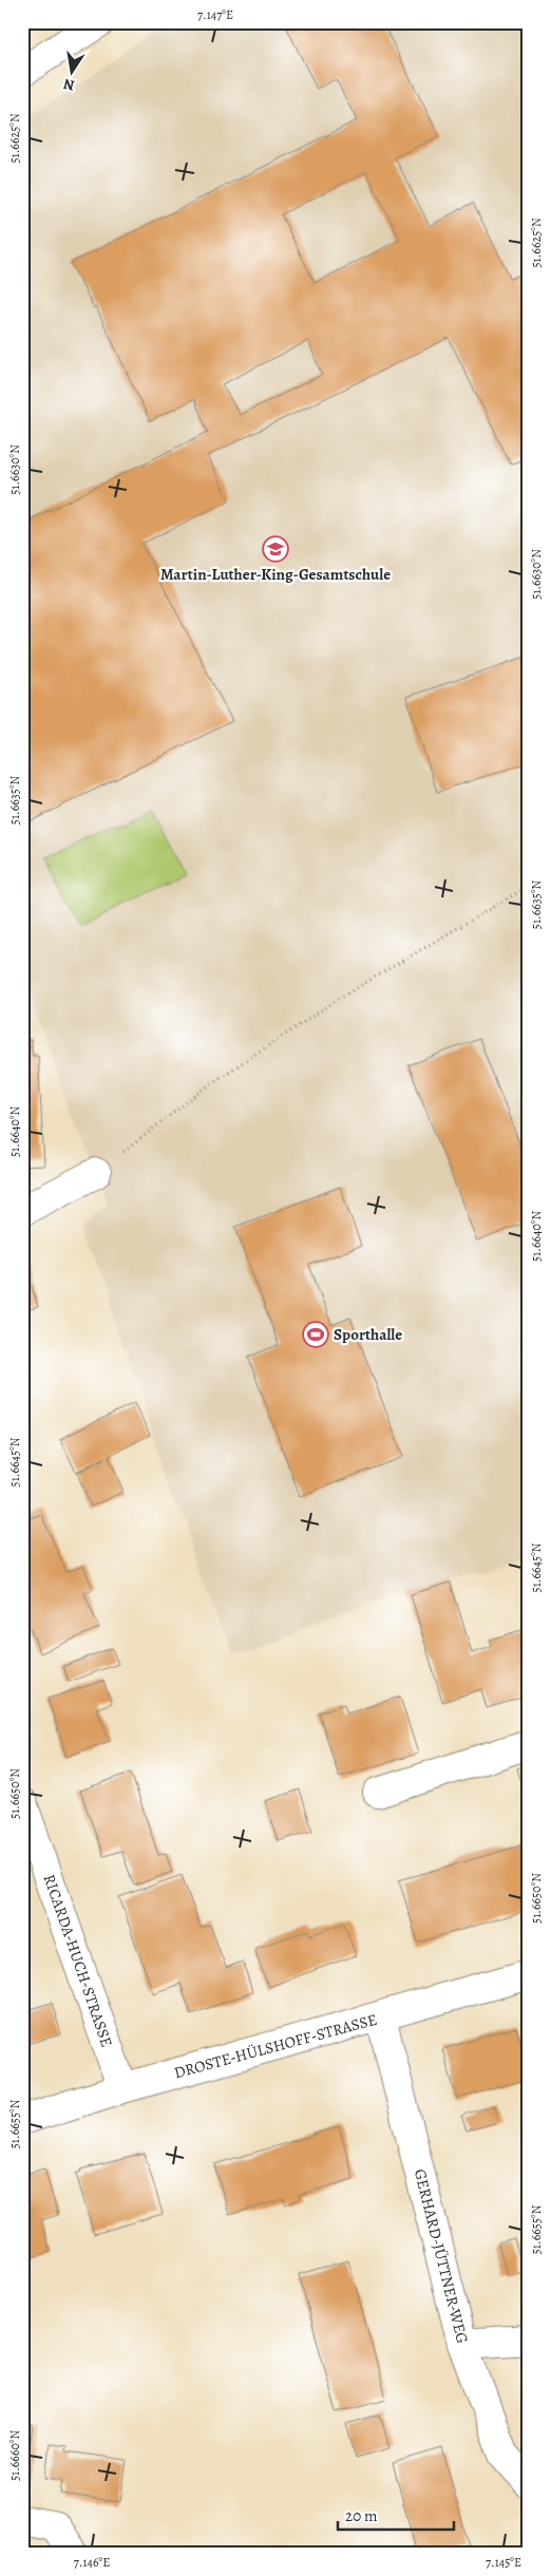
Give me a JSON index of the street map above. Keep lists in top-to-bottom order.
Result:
{
  "streets": {
    "street": ["RICARDA-HUCH-STRASSE", "DROSTE-HÜLSHOFF-STRASSE", "GERHARD-JÜTTNER-WEG"]
  },
  "crossings": [
    ["RICARDA-HUCH-STRASSE", "DROSTE-HÜLSHOFF-STRASSE"],
    ["DROSTE-HÜLSHOFF-STRASSE", "GERHARD-JÜTTNER-WEG"]
  ],
  "places": {
    "school or university": ["Martin-Luther-King-Gesamtschule"],
    "sports": ["Sporthalle"]
  },
  "scale_bar": "20 m",
  "north": "bottom",
  "coordinates": [
    "7.147°E",
    "51.6625°N",
    "51.6630°N",
    "51.6635°N",
    "51.6640°N",
    "51.6645°N",
    "51.6650°N",
    "51.6655°N",
    "51.6660°N",
    "7.146°E",
    "7.145°E"
  ]
}
